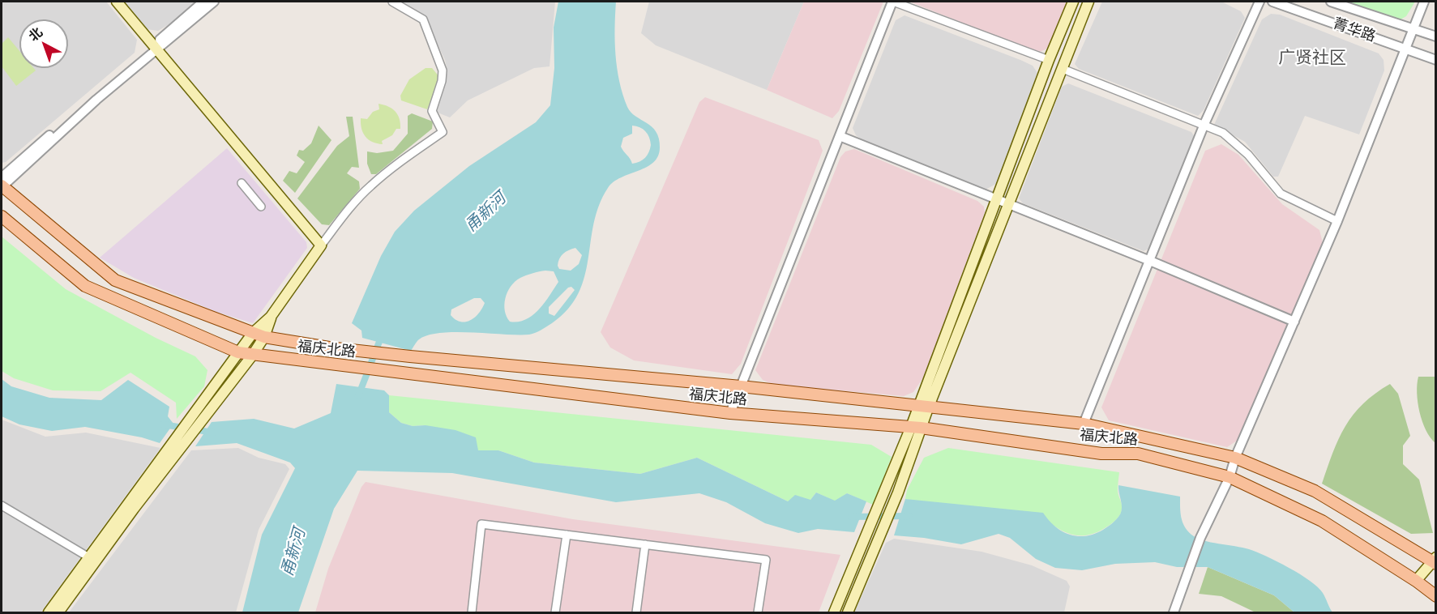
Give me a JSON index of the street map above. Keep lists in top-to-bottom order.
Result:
{
  "streets": {
    "main road": ["福庆北路"],
    "street": ["菁华路"]
  },
  "districts": ["广贤社区"],
  "water": ["甬新河"],
  "north": "top left"
}
